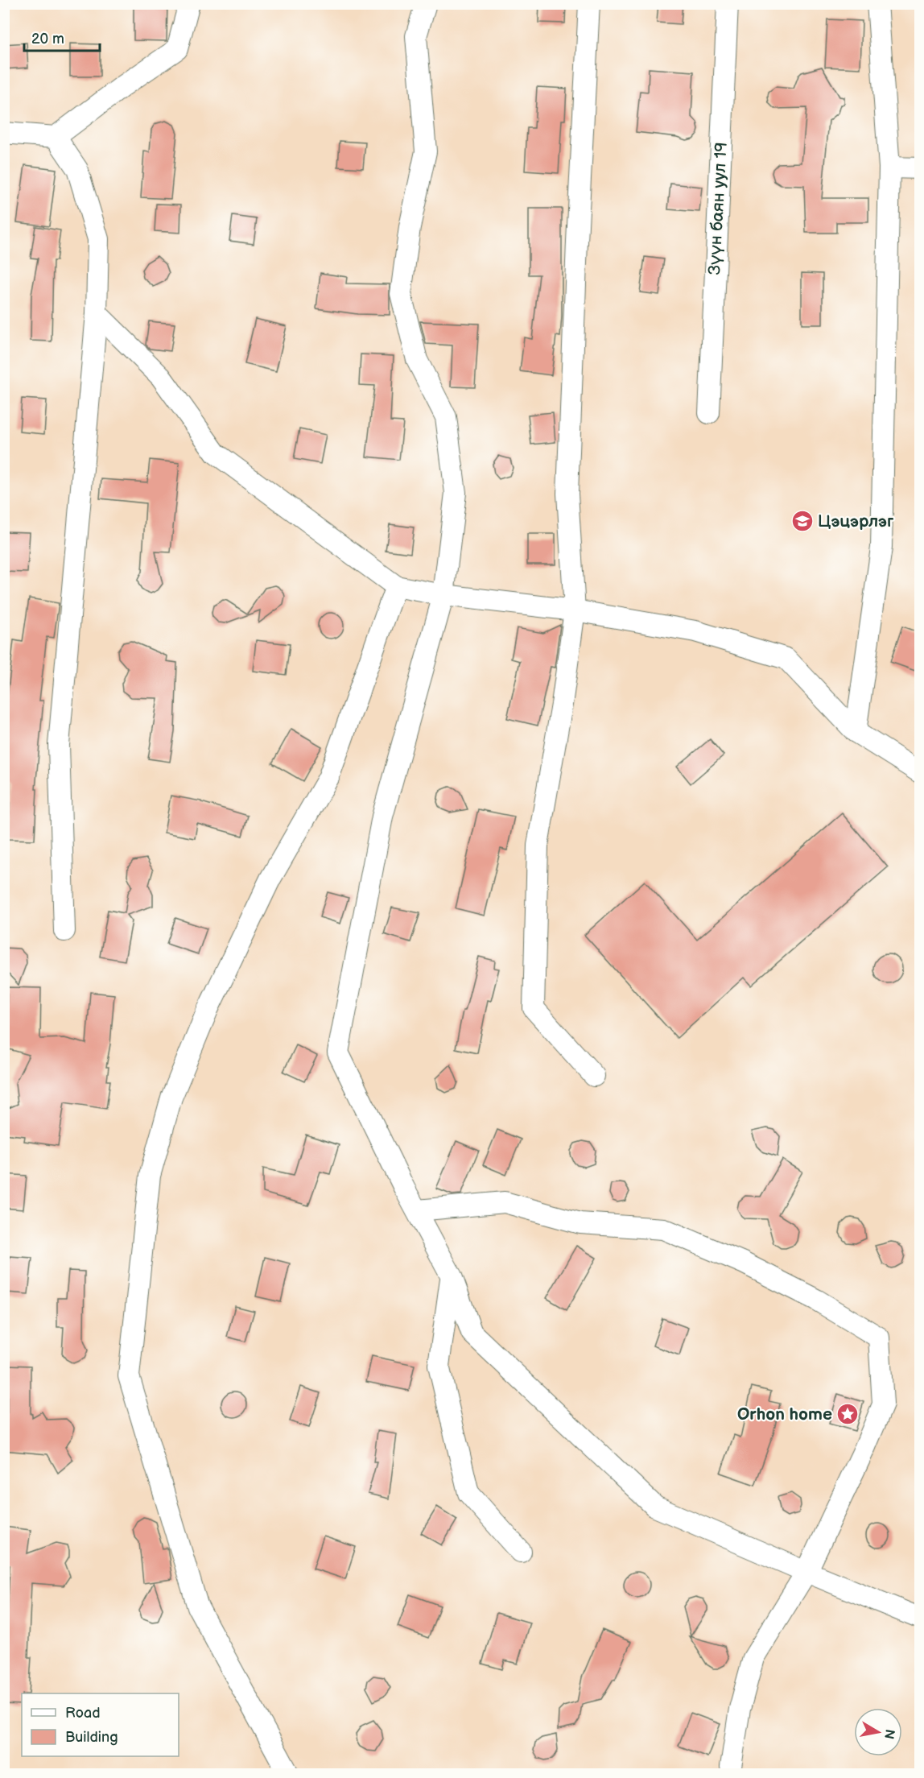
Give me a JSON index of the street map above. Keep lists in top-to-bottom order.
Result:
{
  "streets": {
    "street": ["Зүүн баян уул 19"]
  },
  "places": {
    "school or university": ["Цэцэрлэг"],
    "place": ["Orhon home"]
  },
  "legend": ["Road", "Building"],
  "scale_bar": "20 m",
  "north": "right"
}
